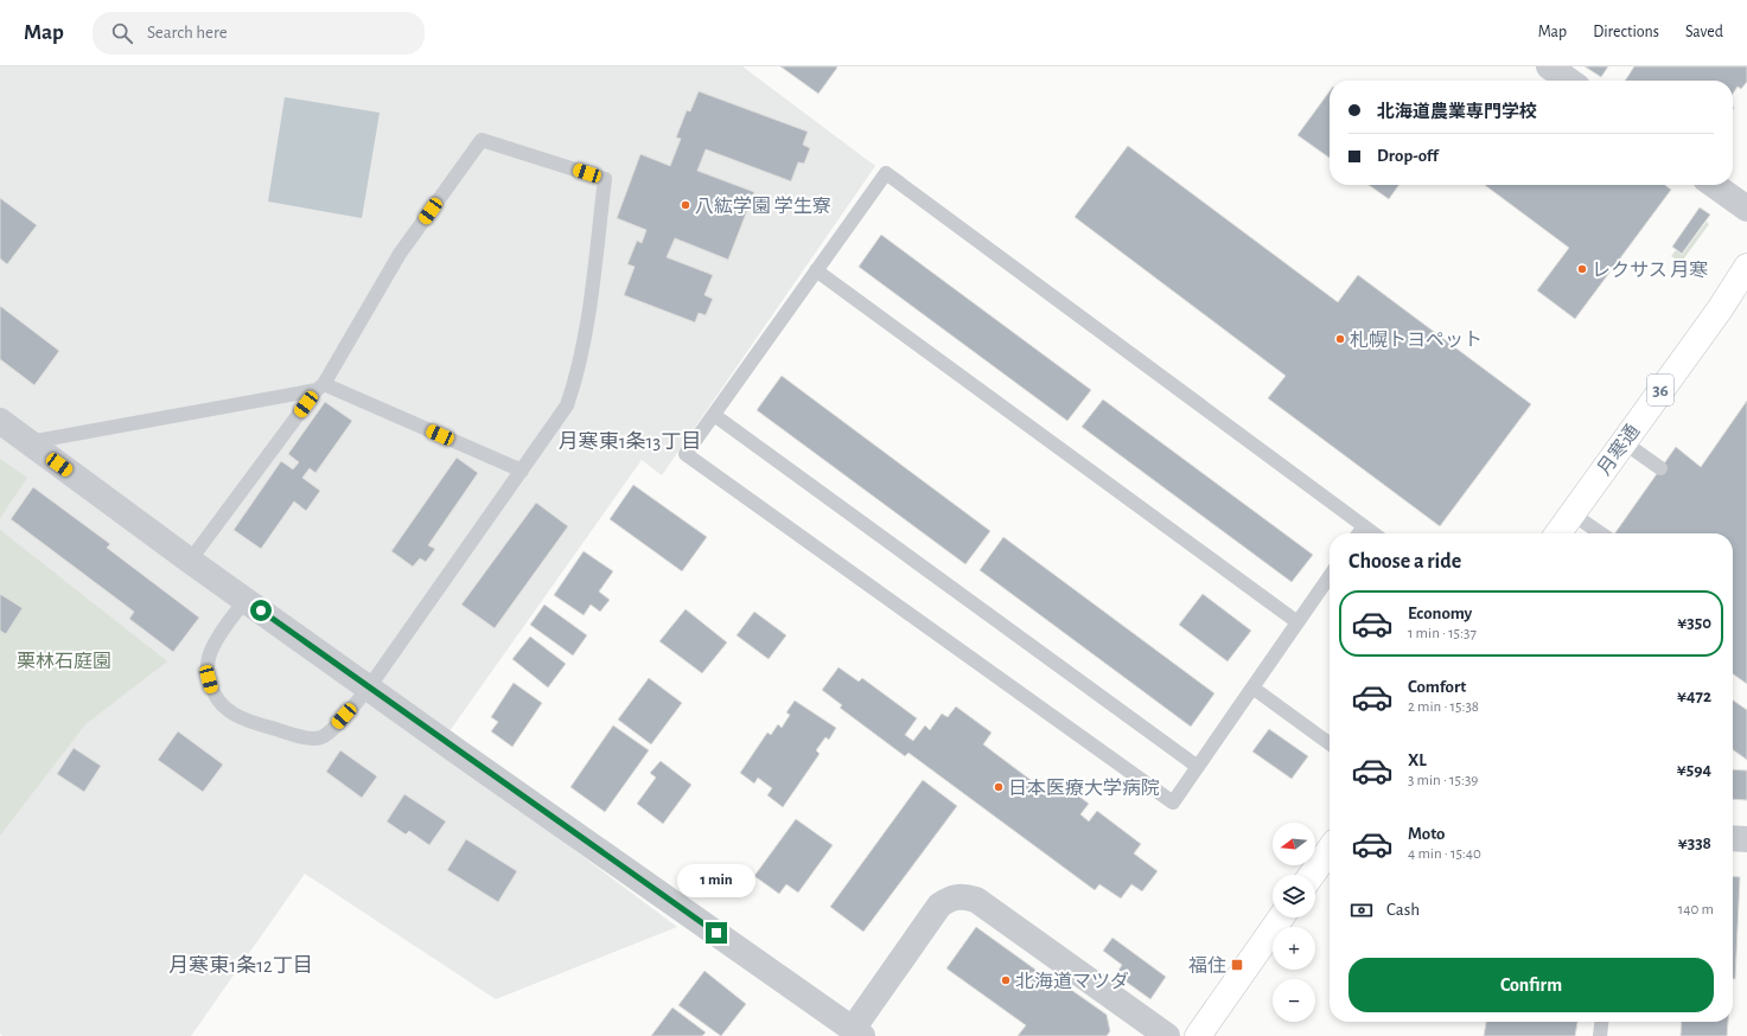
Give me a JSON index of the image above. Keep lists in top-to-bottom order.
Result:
{
  "streets": {
    "highway": ["36", "月寒通"]
  },
  "districts": ["月寒東1条13丁目", "月寒東1条12丁目"],
  "parks": ["栗林石庭園"],
  "places": {
    "other": [
      "八紘学園 学生寮",
      "レクサス 月寒",
      "札幌トヨペット",
      "日本医療大学病院",
      "北海道マツダ"
    ],
    "transit": ["福住"]
  },
  "north": "left",
  "page": {
    "header": "Map",
    "search": "Search here",
    "nav": ["Map", "Directions", "Saved"],
    "banner": ["北海道農業専門学校", "Drop-off"],
    "heading": "Choose a ride",
    "list": [
      {
        "name": "Economy",
        "note": "1 min · 15:37",
        "value": "¥350"
      },
      {
        "name": "Comfort",
        "note": "2 min · 15:38",
        "value": "¥472"
      },
      {
        "name": "XL",
        "note": "3 min · 15:39",
        "value": "¥594"
      },
      {
        "name": "Moto",
        "note": "4 min · 15:40",
        "value": "¥338"
      }
    ],
    "map_buttons": ["+", "−"],
    "bubble": "1 min",
    "pay": ["Cash", "140 m"],
    "buttons": "Confirm"
  }
}
